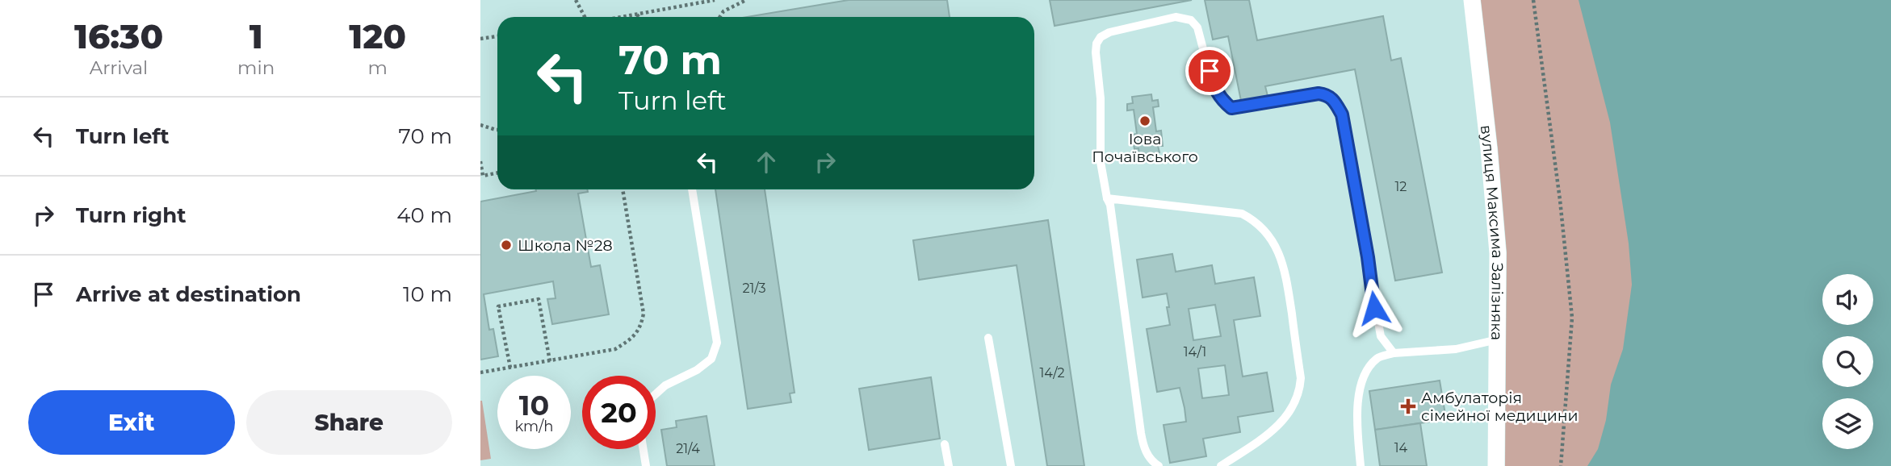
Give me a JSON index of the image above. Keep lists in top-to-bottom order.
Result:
{
  "streets": {
    "street": ["вулиця Максима Залізняка"]
  },
  "places": {
    "other": ["Іова Почаївського", "Школа №28"],
    "health": ["Амбулаторія сімейної медицини"]
  },
  "house_numbers": [
    "12",
    "21/3",
    "14/1",
    "14/2",
    "14",
    "21/4"
  ],
  "page": {
    "eta": [
      "16:30",
      "Arrival",
      "1",
      "min",
      "120",
      "m"
    ],
    "turn": ["70 m", "Turn left"],
    "list": [
      {
        "name": "Turn left",
        "value": "70 m"
      },
      {
        "name": "Turn right",
        "value": "40 m"
      },
      {
        "name": "Arrive at destination",
        "value": "10 m"
      }
    ],
    "speed": "10 km/h",
    "limit": "20",
    "buttons": ["Exit", "Share"]
  }
}
